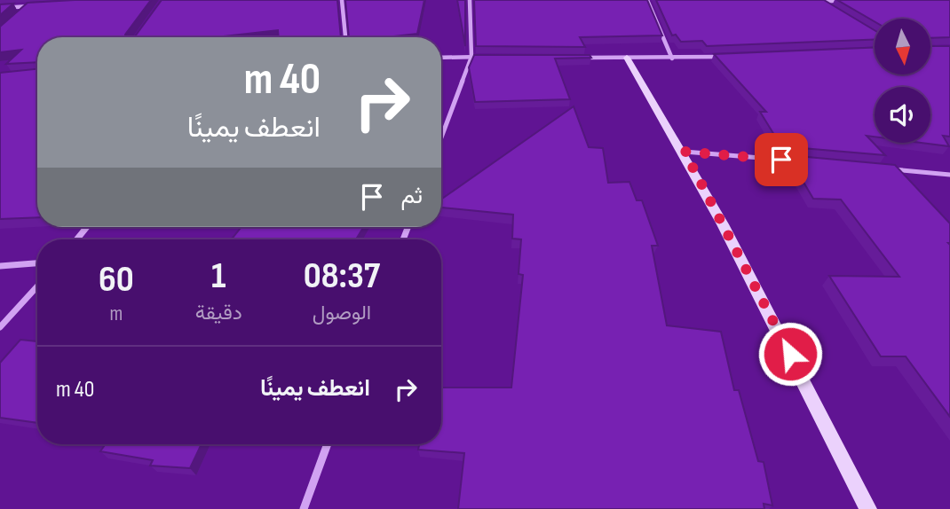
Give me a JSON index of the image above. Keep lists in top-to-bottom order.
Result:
{
  "north": "bottom",
  "page": {
    "turn": ["40 m", "انعطف يمينًا"],
    "then": "ثم",
    "eta": [
      "08:37",
      "الوصول",
      "1",
      "دقيقة",
      "60",
      "m"
    ],
    "list": [
      {
        "name": "انعطف يمينًا",
        "value": "40 m"
      }
    ]
  }
}
